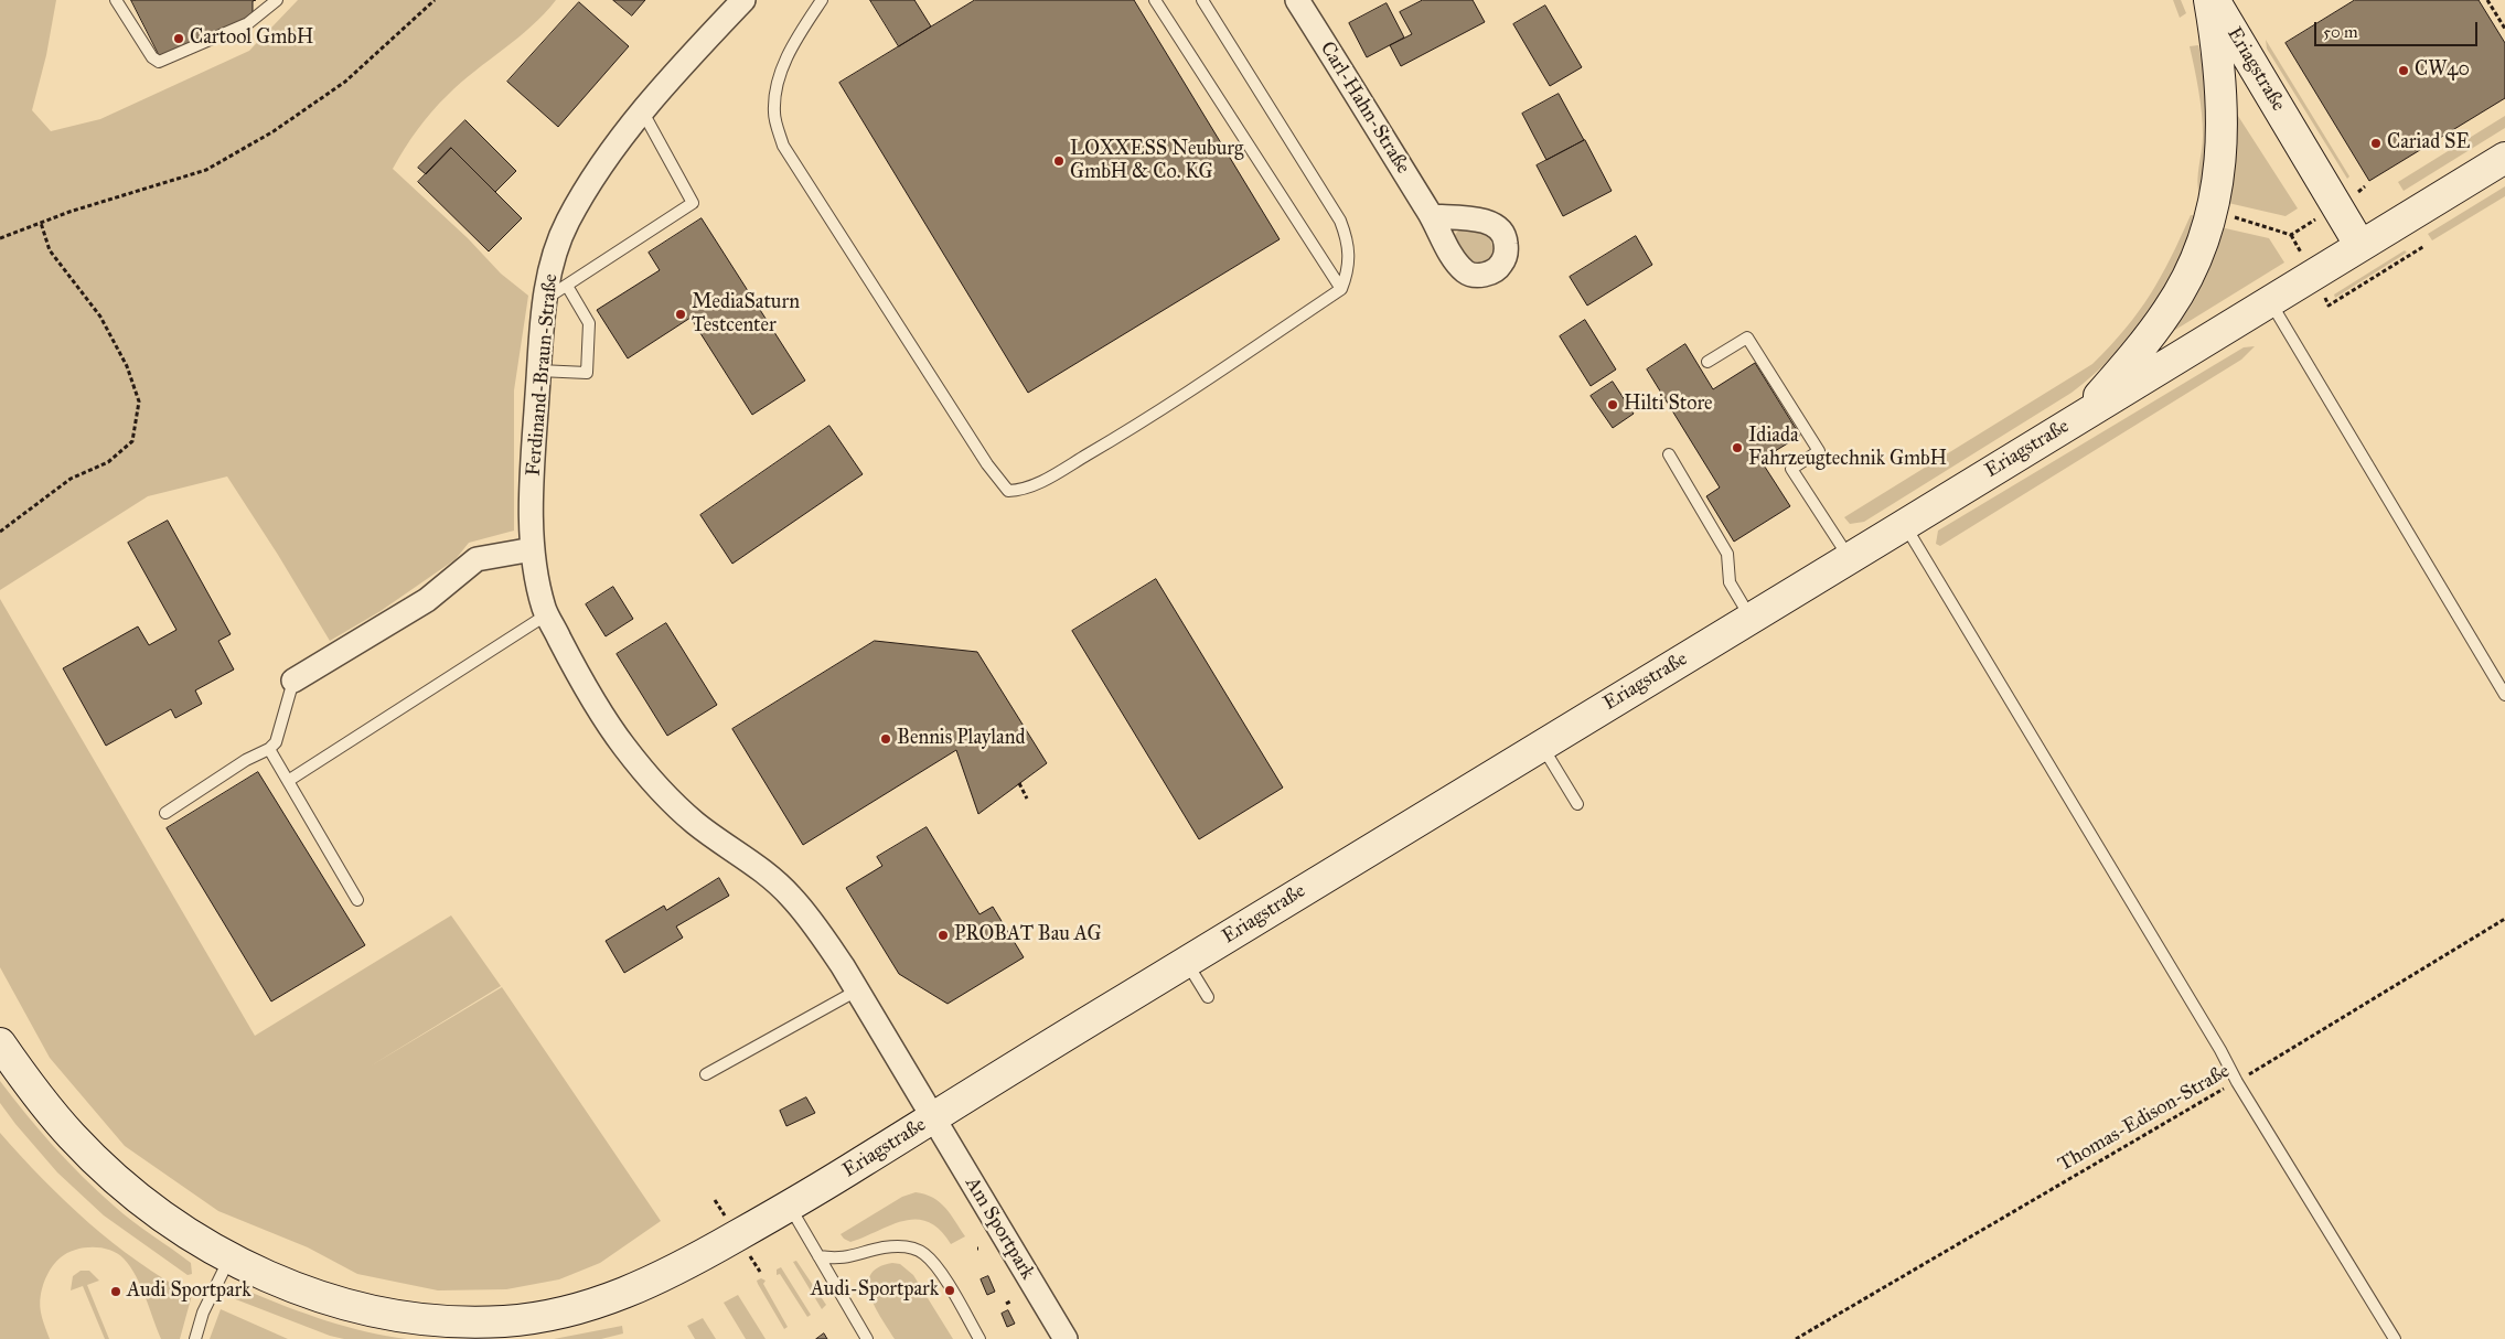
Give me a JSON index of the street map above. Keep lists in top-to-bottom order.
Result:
{
  "streets": {
    "street": [
      "Eriagstraße",
      "Carl-Hahn-Straße",
      "Ferdinand-Braun-Straße",
      "Am Sportpark"
    ],
    "path": ["Thomas-Edison-Straße"]
  },
  "crossings": [
    ["Eriagstraße", "Ferdinand-Braun-Straße"],
    ["Eriagstraße", "Am Sportpark"],
    ["Ferdinand-Braun-Straße", "Am Sportpark"]
  ],
  "places": [
    "Cartool GmbH",
    "CW40",
    "Cariad SE",
    "LOXXESS Neuburg GmbH & Co. KG",
    "MediaSaturn Testcenter",
    "Hilti Store",
    "Idiada Fahrzeugtechnik GmbH",
    "Bennis Playland",
    "PROBAT Bau AG",
    "Audi-Sportpark",
    "Audi Sportpark"
  ],
  "scale_bar": "50 m"
}
